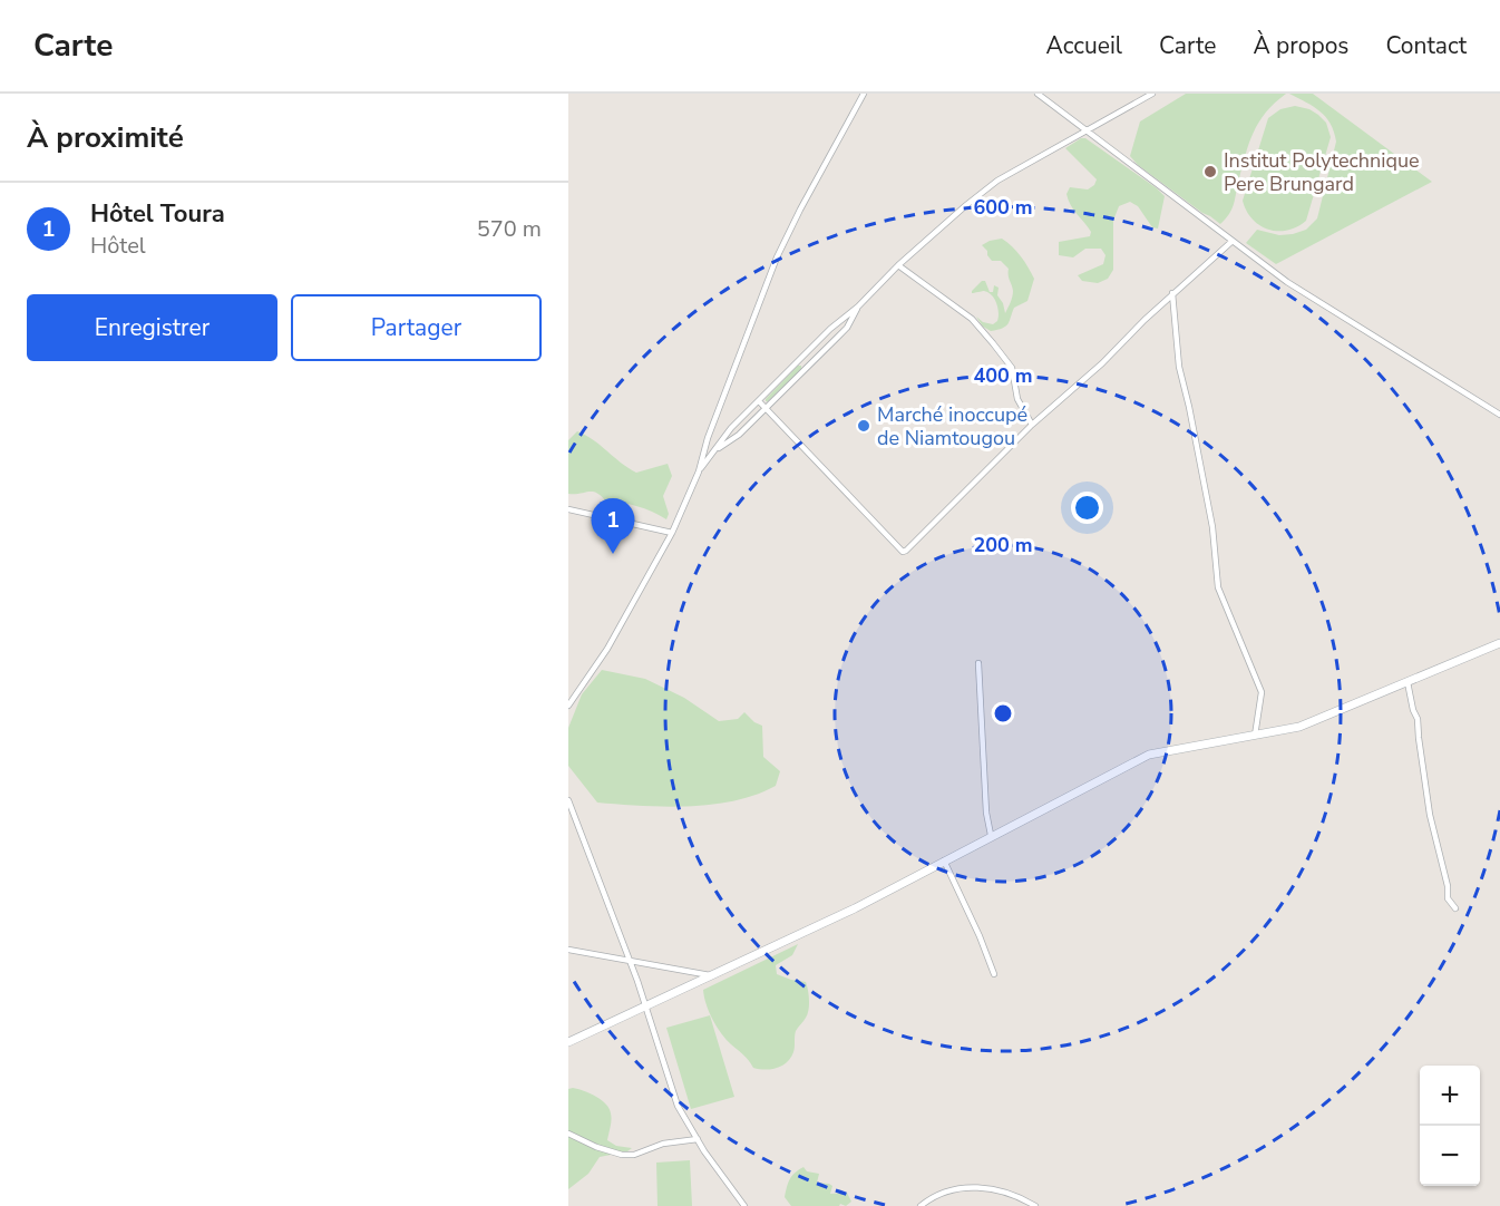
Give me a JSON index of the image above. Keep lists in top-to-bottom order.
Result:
{
  "places": ["Institut Polytechnique Pere Brungard", "Marché inoccupé de Niamtougou"],
  "page": {
    "header": "Carte",
    "nav": [
      "Accueil",
      "Carte",
      "À propos",
      "Contact"
    ],
    "heading": "À proximité",
    "list": [
      {
        "mark": "1",
        "name": "Hôtel Toura",
        "note": "Hôtel",
        "value": "570 m"
      }
    ],
    "buttons": ["Enregistrer", "Partager"],
    "pins": "1",
    "map_buttons": ["+", "−"]
  },
  "rings": ["600 m", "400 m", "200 m"]
}
